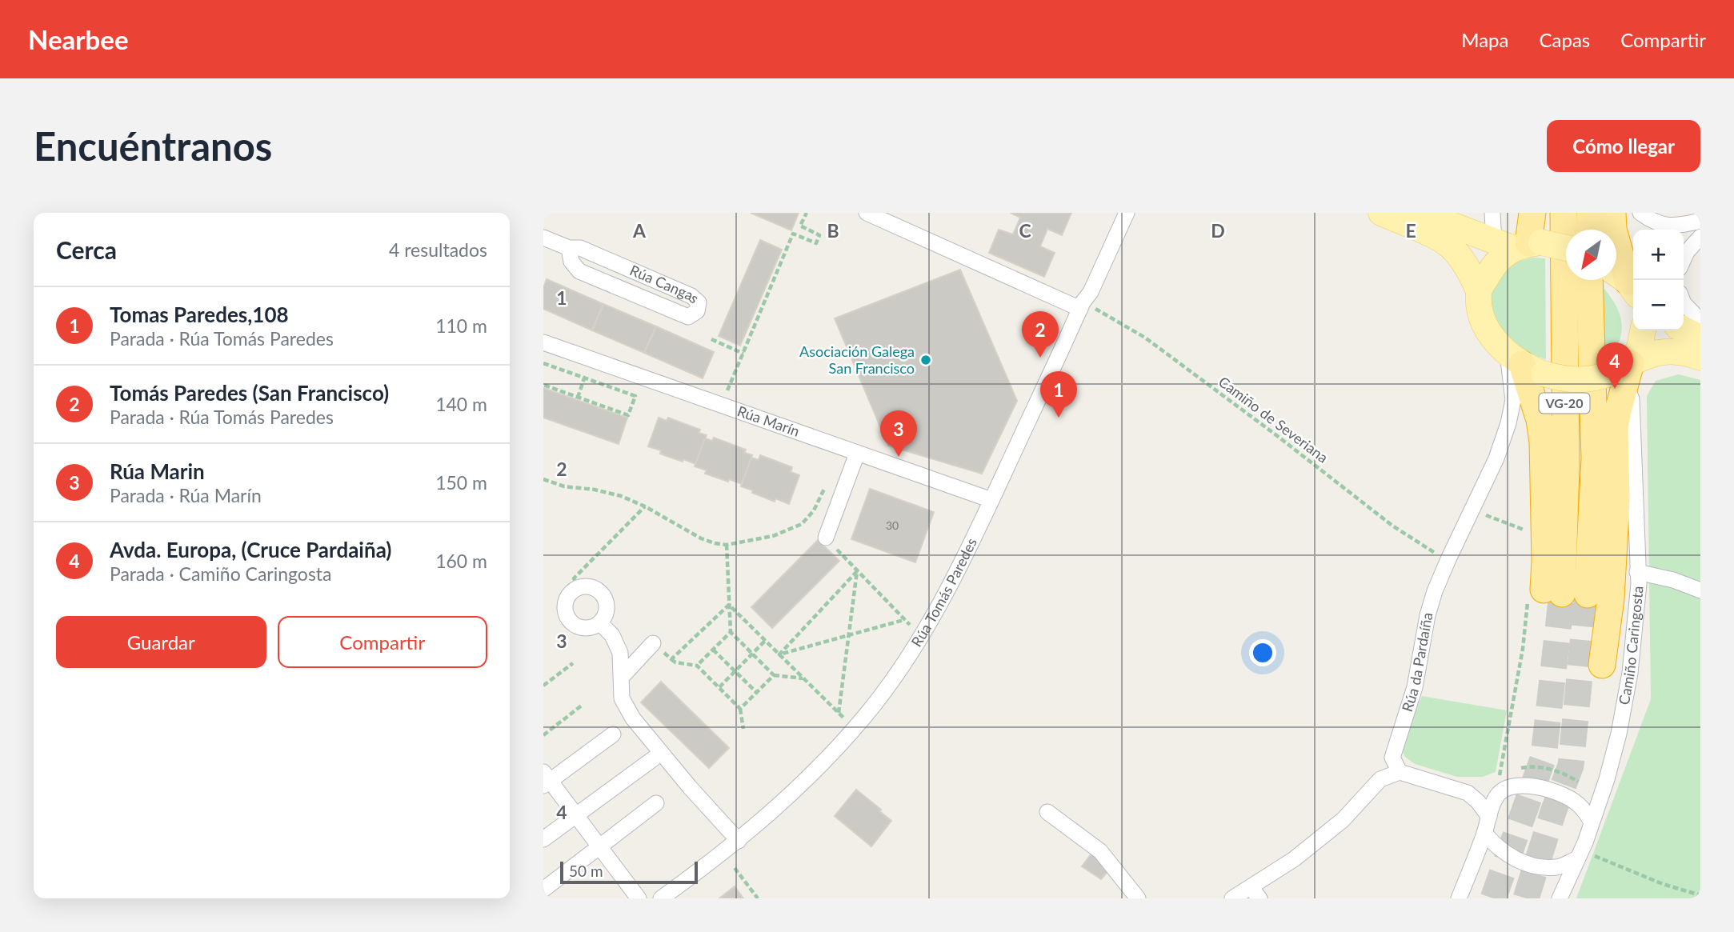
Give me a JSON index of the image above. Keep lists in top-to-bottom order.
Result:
{
  "streets": {
    "highway": ["VG-20"],
    "street": [
      "Rúa Cangas",
      "Rúa Marín",
      "Rúa Tomás Paredes",
      "Camiño Caringosta",
      "Rúa da Pardaíña"
    ],
    "path": ["Camiño de Severiana"]
  },
  "crossings": [
    ["Camiño de Severiana", "Rúa Tomás Paredes"],
    ["Camiño de Severiana", "Rúa da Pardaíña"],
    ["Rúa Marín", "Rúa Tomás Paredes"]
  ],
  "places": ["Asociación Galega San Francisco"],
  "house_numbers": ["30"],
  "scale_bar": "50 m",
  "north": "bottom left",
  "page": {
    "header": "Nearbee",
    "nav": ["Mapa", "Capas", "Compartir"],
    "buttons": [
      "Cómo llegar",
      ["Guardar", "Compartir"]
    ],
    "title": "Encuéntranos",
    "heading": ["Cerca", "4 resultados"],
    "map_buttons": ["+", "−"],
    "list": [
      {
        "mark": "1",
        "name": "Tomas Paredes,108",
        "note": "Parada · Rúa Tomás Paredes",
        "value": "110 m"
      },
      {
        "mark": "2",
        "name": "Tomás Paredes (San Francisco)",
        "note": "Parada · Rúa Tomás Paredes",
        "value": "140 m"
      },
      {
        "mark": "3",
        "name": "Rúa Marin",
        "note": "Parada · Rúa Marín",
        "value": "150 m"
      },
      {
        "mark": "4",
        "name": "Avda. Europa, (Cruce Pardaiña)",
        "note": "Parada · Camiño Caringosta",
        "value": "160 m"
      }
    ],
    "pins": [
      "2",
      "4",
      "1",
      "3"
    ],
    "scale": "50 m"
  },
  "grid": {
    "columns": [
      "A",
      "B",
      "C",
      "D",
      "E"
    ],
    "rows": [
      "1",
      "2",
      "3",
      "4"
    ]
  }
}
